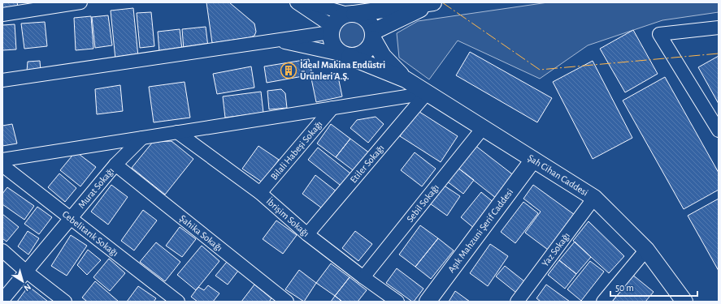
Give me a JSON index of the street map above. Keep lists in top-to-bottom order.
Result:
{
  "streets": {
    "main road": ["Şah Cihan Caddesi", "Aşık Mahzuni Şerif Caddesi"],
    "street": [
      "Bilali Habeşi Sokağı",
      "Etiler Sokağı",
      "Murat Sokağı",
      "Sebil Sokağı",
      "İbrişim Sokağı",
      "Cebelitarık Sokağı",
      "Şahika Sokağı",
      "Yaz Sokağı"
    ]
  },
  "crossings": [
    ["Bilali Habeşi Sokağı", "İbrişim Sokağı"],
    ["Etiler Sokağı", "Şah Cihan Caddesi"],
    ["Etiler Sokağı", "İbrişim Sokağı"],
    ["Şah Cihan Caddesi", "Sebil Sokağı"],
    ["Şah Cihan Caddesi", "Aşık Mahzuni Şerif Caddesi"],
    ["Şah Cihan Caddesi", "Yaz Sokağı"],
    ["Murat Sokağı", "Cebelitarık Sokağı"],
    ["Murat Sokağı", "Şahika Sokağı"],
    ["Sebil Sokağı", "İbrişim Sokağı"]
  ],
  "places": {
    "building": ["İdeal Makina Endüstri Ürünleri A.Ş."]
  },
  "scale_bar": "50 m",
  "north": "bottom right"
}
